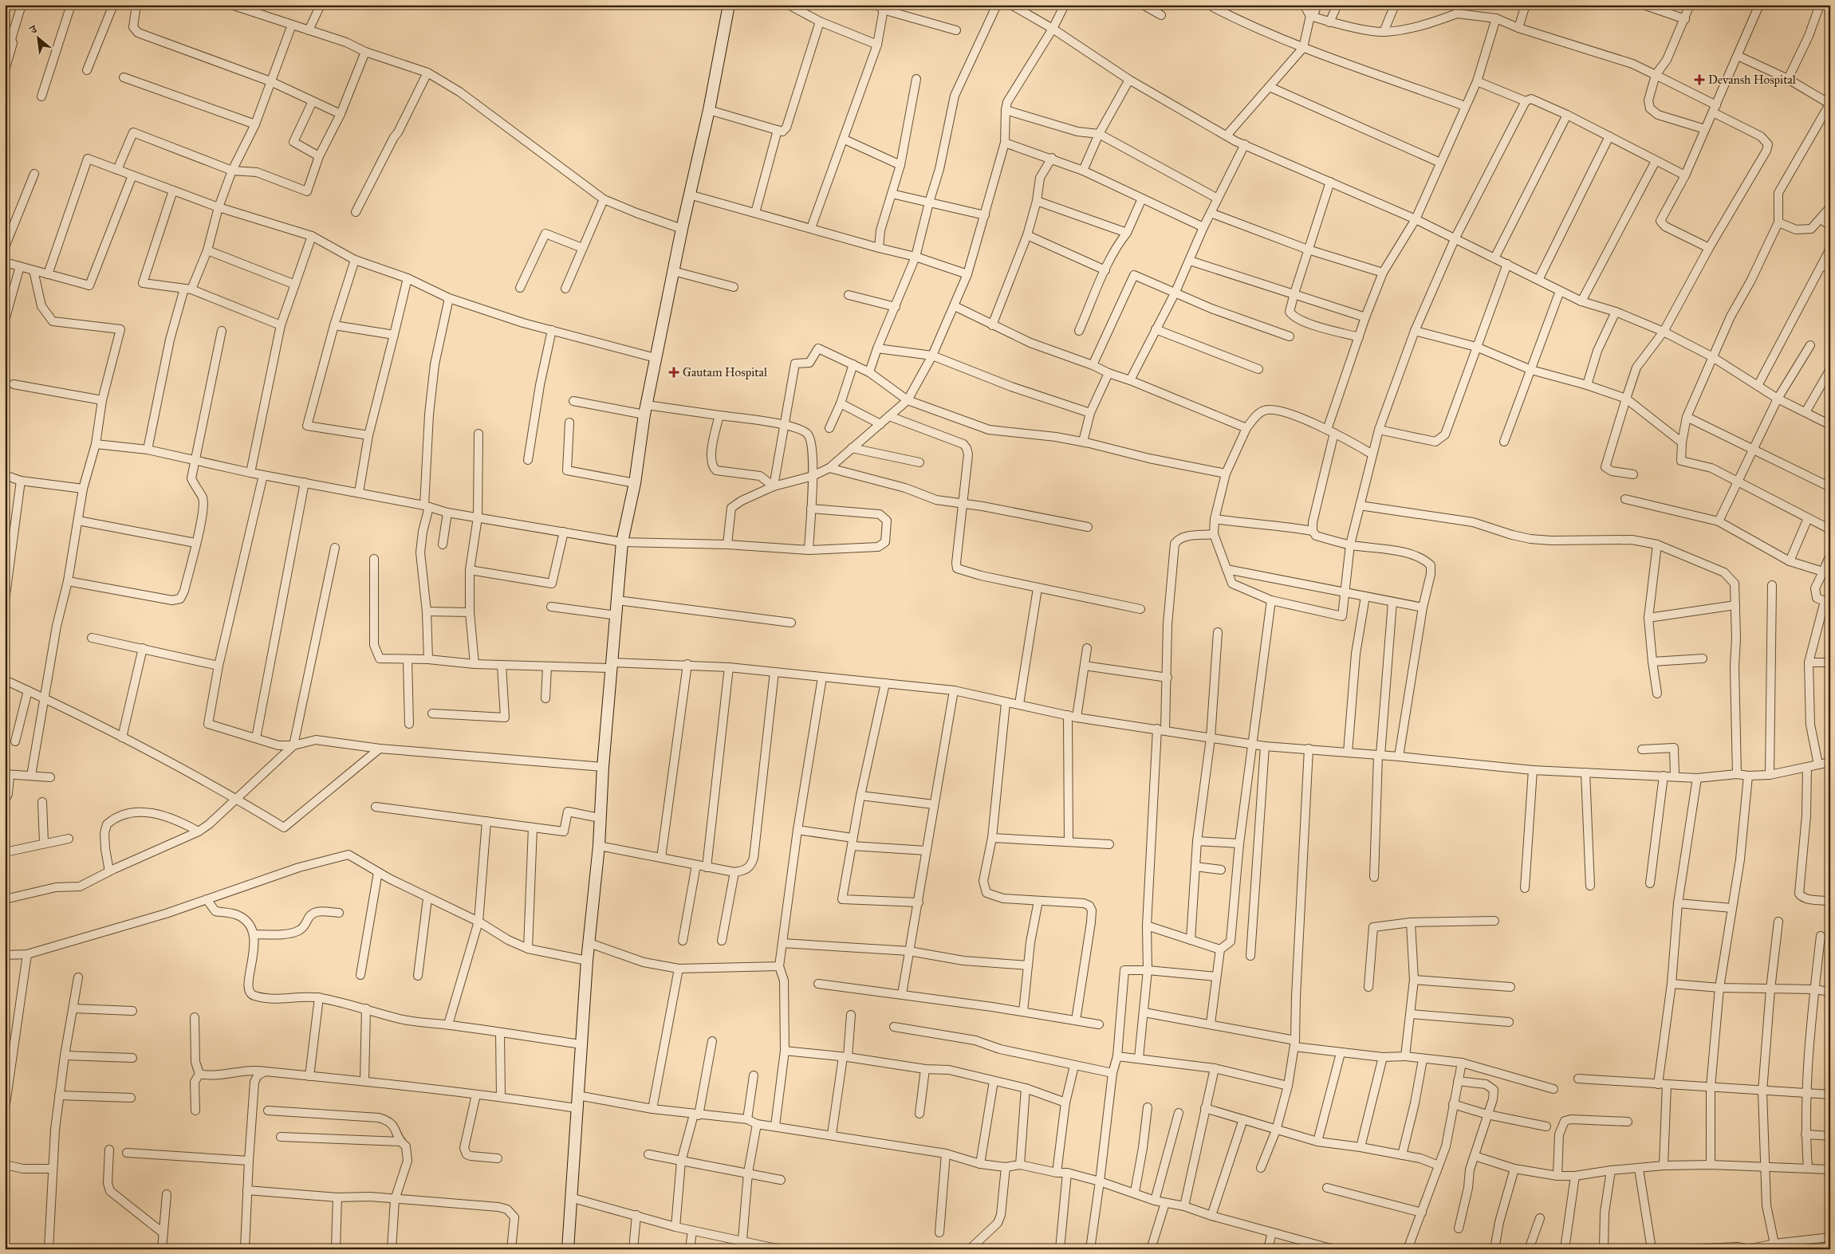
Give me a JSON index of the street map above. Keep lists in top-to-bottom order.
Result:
{
  "places": {
    "health": ["Devansh Hospital", "Gautam Hospital"]
  },
  "north": "top left"
}
